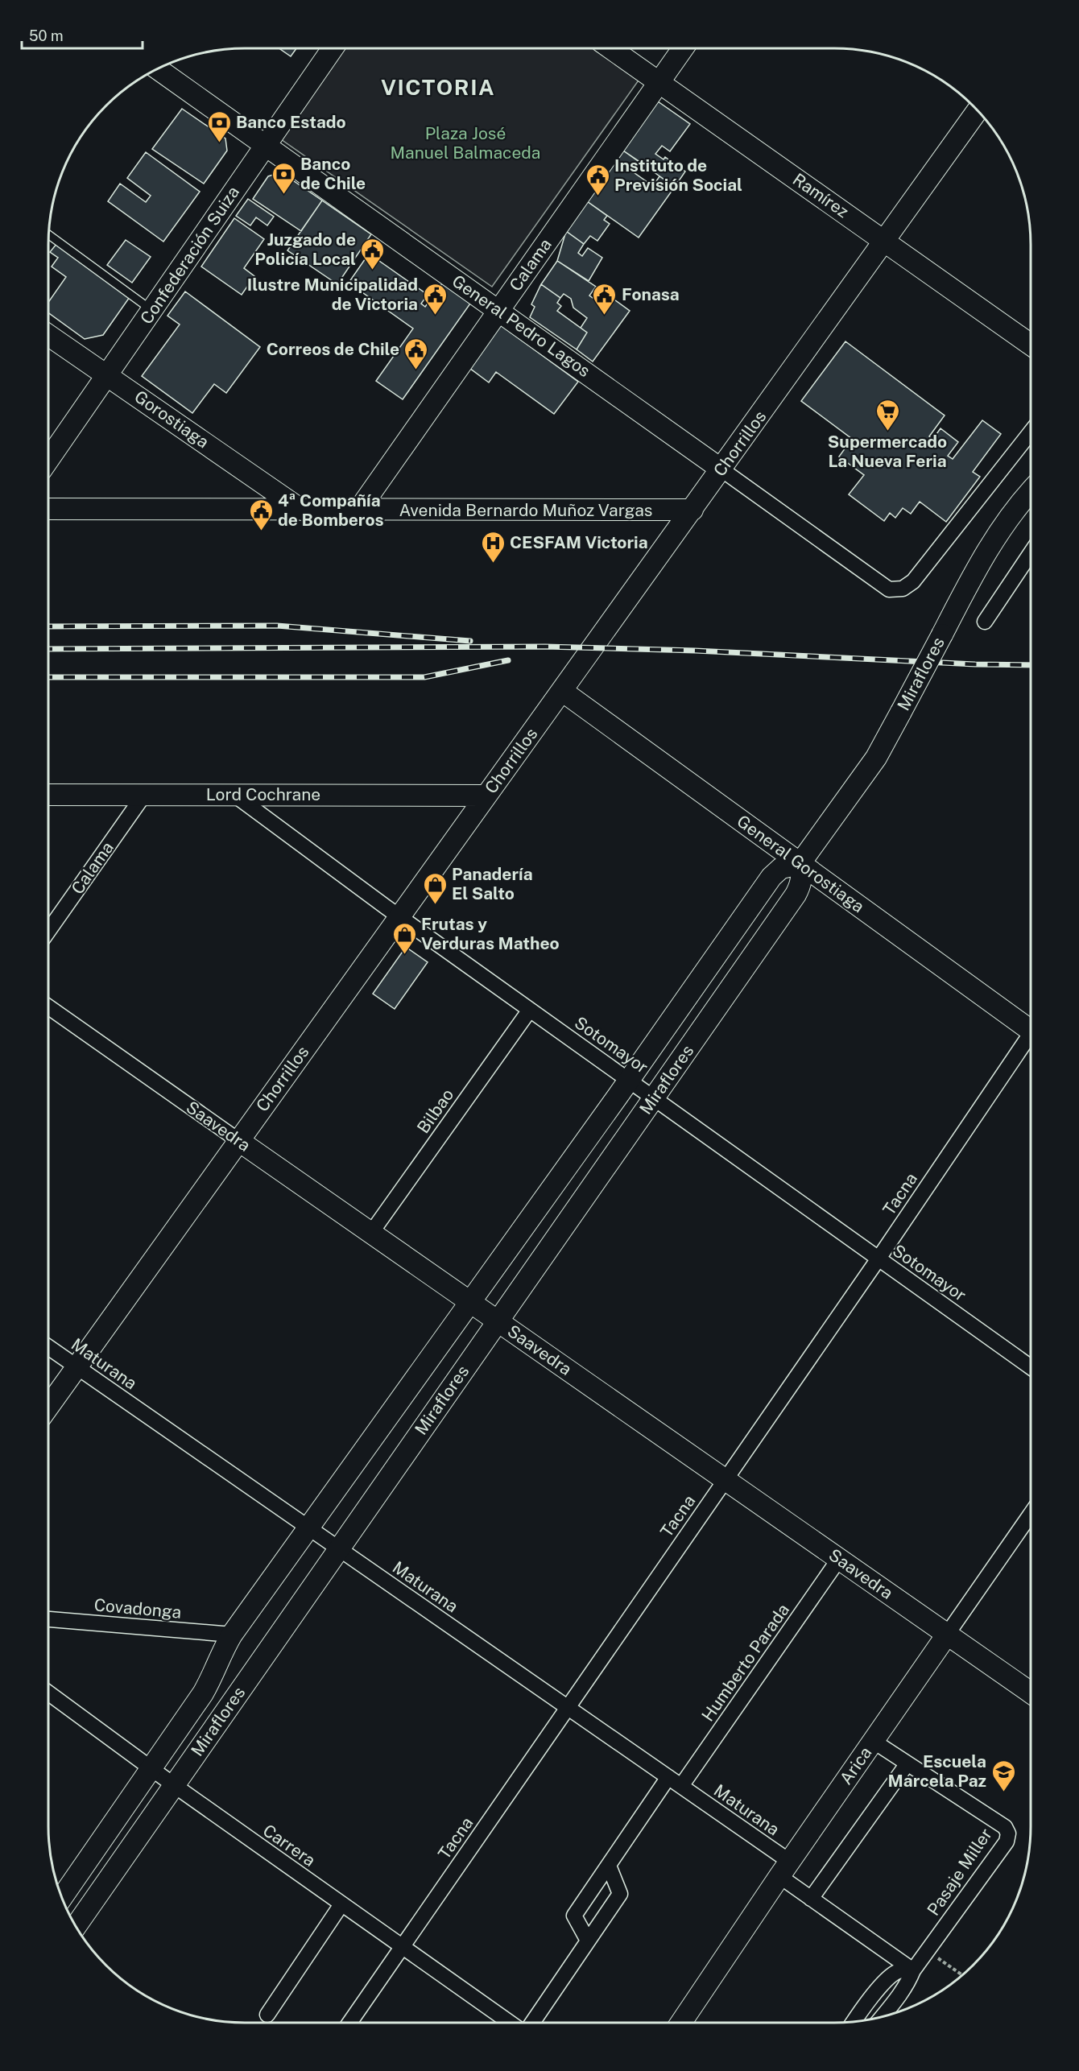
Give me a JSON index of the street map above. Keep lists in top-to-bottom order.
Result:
{
  "streets": {
    "street": [
      "Ramírez",
      "Confederación Suiza",
      "Calama",
      "General Pedro Lagos",
      "Gorostiaga",
      "Chorrillos",
      "Avenida Bernardo Muñoz Vargas",
      "Miraflores",
      "Lord Cochrane",
      "General Gorostiaga",
      "Sotomayor",
      "Bilbao",
      "Saavedra",
      "Tacna",
      "Maturana",
      "Covadonga",
      "Humberto Parada",
      "Arica",
      "Carrera",
      "Pasaje Miller"
    ]
  },
  "crossings": [
    ["Ramírez", "Calama"],
    ["Ramírez", "Chorrillos"],
    ["Confederación Suiza", "General Pedro Lagos"],
    ["Confederación Suiza", "Gorostiaga"],
    ["Calama", "General Pedro Lagos"],
    ["Calama", "Avenida Bernardo Muñoz Vargas"],
    ["Calama", "Lord Cochrane"],
    ["General Pedro Lagos", "Chorrillos"],
    ["Gorostiaga", "Avenida Bernardo Muñoz Vargas"],
    ["Chorrillos", "Avenida Bernardo Muñoz Vargas"],
    ["Chorrillos", "Lord Cochrane"],
    ["Chorrillos", "General Gorostiaga"],
    ["Chorrillos", "Sotomayor"],
    ["Chorrillos", "Saavedra"],
    ["Chorrillos", "Maturana"],
    ["Miraflores", "General Gorostiaga"],
    ["Miraflores", "Sotomayor"],
    ["Miraflores", "Saavedra"],
    ["Miraflores", "Maturana"],
    ["Miraflores", "Covadonga"],
    ["Miraflores", "Carrera"],
    ["Lord Cochrane", "Sotomayor"],
    ["Sotomayor", "Bilbao"],
    ["Sotomayor", "Tacna"],
    ["Bilbao", "Saavedra"],
    ["Saavedra", "Tacna"],
    ["Saavedra", "Humberto Parada"],
    ["Saavedra", "Arica"],
    ["Tacna", "Maturana"],
    ["Tacna", "Carrera"],
    ["Maturana", "Humberto Parada"],
    ["Maturana", "Arica"],
    ["Maturana", "Pasaje Miller"],
    ["Arica", "Pasaje Miller"]
  ],
  "districts": ["VICTORIA"],
  "parks": ["Plaza José Manuel Balmaceda"],
  "places": {
    "bank": ["Banco Estado", "Banco de Chile"],
    "public building": [
      "Instituto de Previsión Social",
      "Juzgado de Policía Local",
      "Ilustre Municipalidad de Victoria",
      "Fonasa",
      "Correos de Chile",
      "4ª Compañía de Bomberos"
    ],
    "supermarket": ["Supermercado La Nueva Feria"],
    "hospital": ["CESFAM Victoria"],
    "shop": ["Panadería El Salto", "Frutas y Verduras Matheo"],
    "school or university": ["Escuela Marcela Paz"]
  },
  "scale_bar": "50 m"
}
